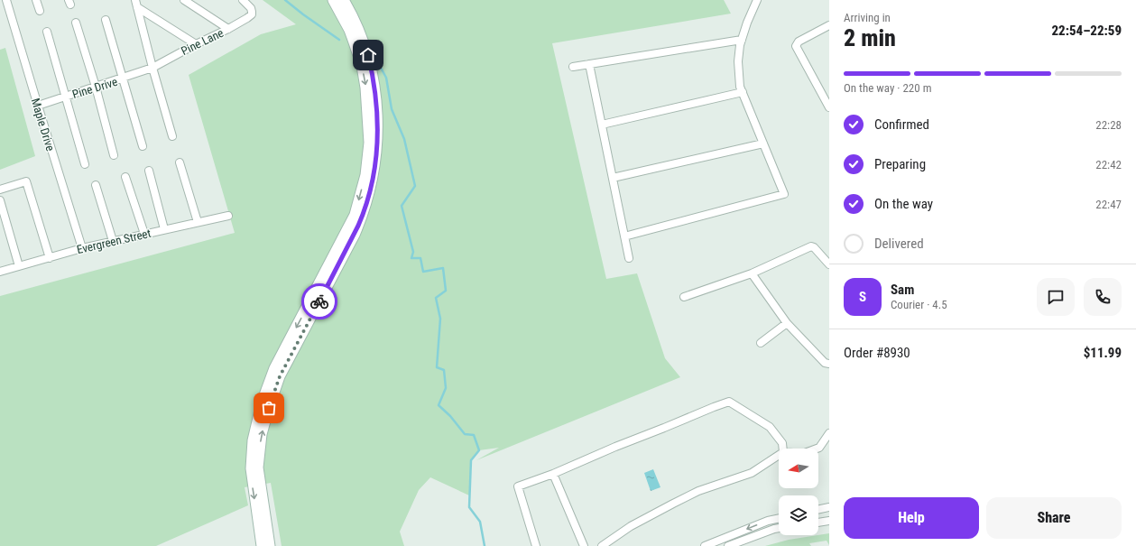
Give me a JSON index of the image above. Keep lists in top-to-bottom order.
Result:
{
  "streets": {
    "street": [
      "Pine Lane",
      "Pine Drive",
      "Maple Drive",
      "Evergreen Street"
    ]
  },
  "crossings": [
    ["Pine Lane", "Pine Drive"],
    ["Pine Drive", "Maple Drive"],
    ["Maple Drive", "Evergreen Street"]
  ],
  "north": "left",
  "page": {
    "heading": ["2 min", "Arriving in", "22:54–22:59"],
    "panel": [
      "Sam",
      "Courier · 4.5",
      "Order #8930",
      "$11.99"
    ],
    "bar": "On the way · 220 m",
    "list": [
      ["Confirmed", "22:28"],
      ["Preparing", "22:42"],
      ["On the way", "22:47"],
      "Delivered"
    ],
    "round": "S",
    "buttons": ["Help", "Share"]
  }
}
